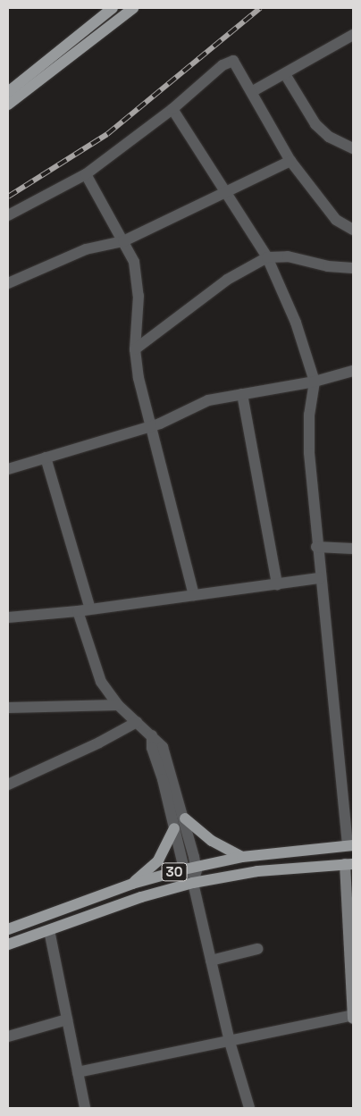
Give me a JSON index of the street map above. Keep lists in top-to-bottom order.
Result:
{
  "streets": {
    "main road": ["30"]
  }
}
